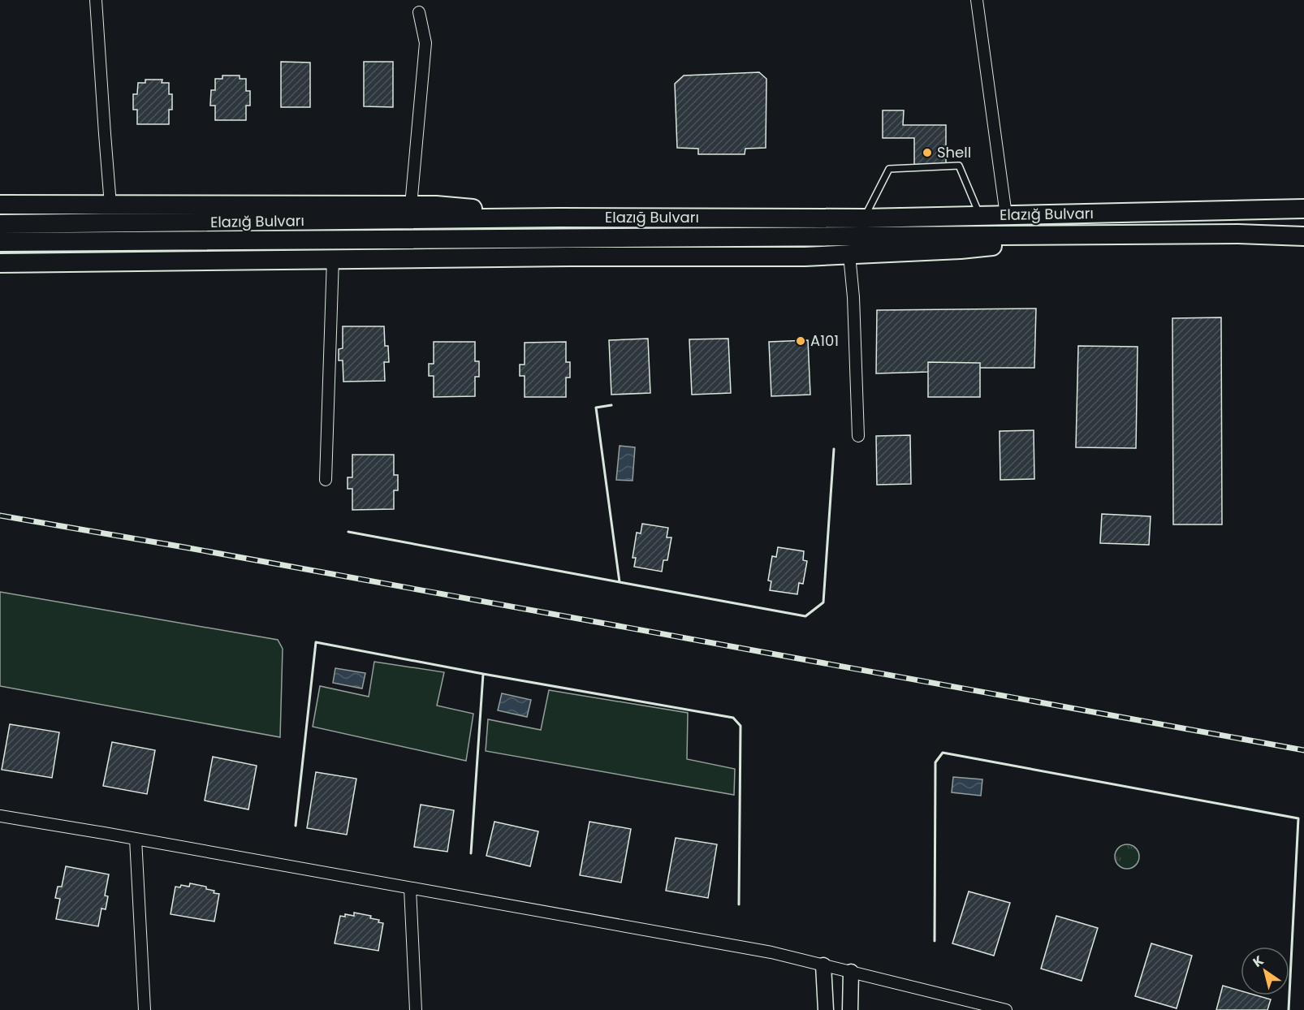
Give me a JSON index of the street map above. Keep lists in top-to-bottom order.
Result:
{
  "streets": {
    "highway": ["Elazığ Bulvarı"]
  },
  "places": ["Shell", "A101"],
  "north": "top left"
}
